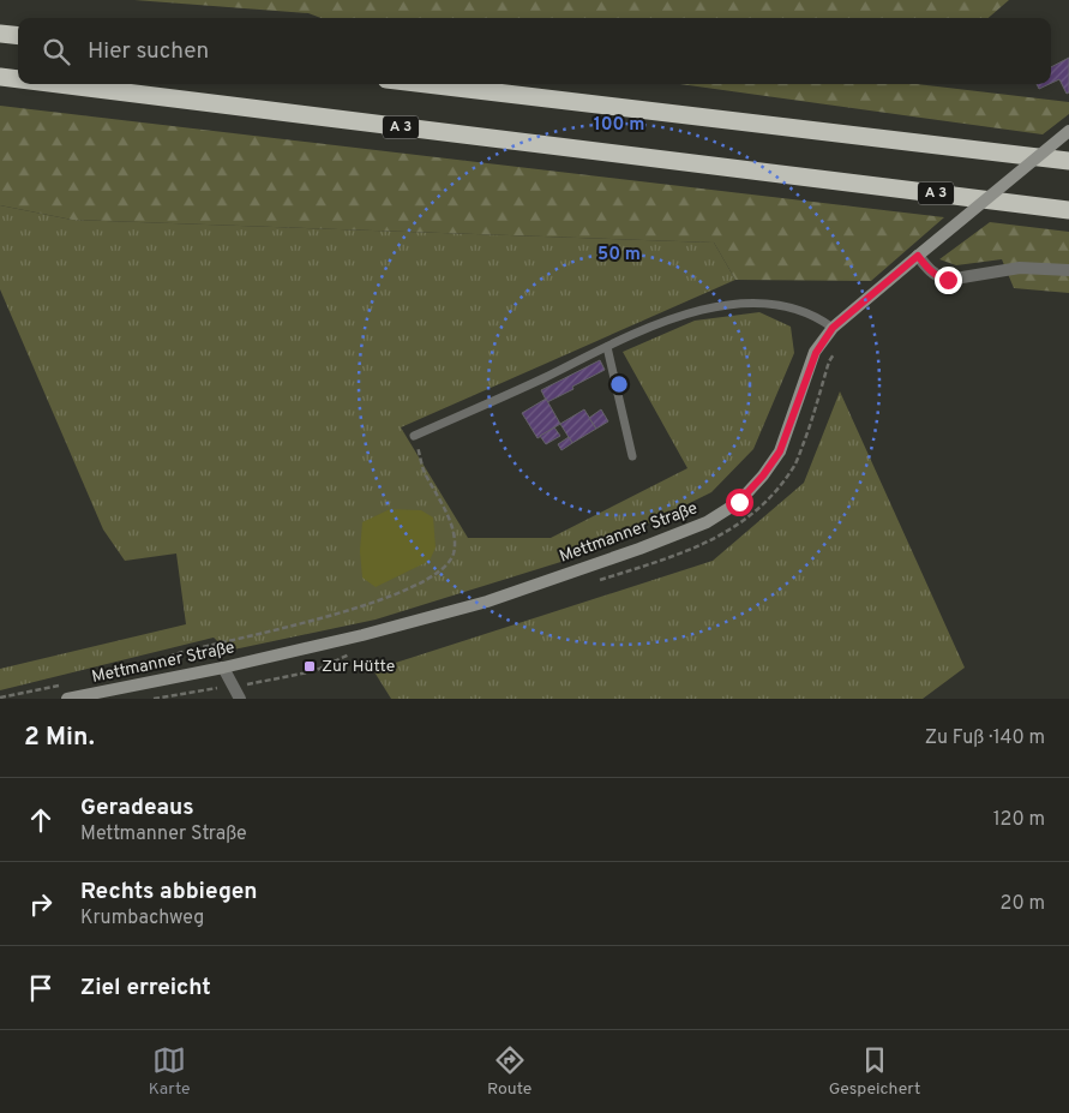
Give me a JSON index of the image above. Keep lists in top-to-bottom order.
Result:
{
  "streets": {
    "highway": ["A 3"],
    "main road": ["Mettmanner Straße"]
  },
  "places": {
    "transit": ["Zur Hütte"]
  },
  "page": {
    "search": "Hier suchen",
    "heading": ["2 Min.", "Zu Fuß · 140 m"],
    "list": [
      ["Geradeaus", "Mettmanner Straße", "120 m"],
      ["Rechts abbiegen", "Krumbachweg", "20 m"],
      "Ziel erreicht"
    ],
    "nav": ["Karte", "Route", "Gespeichert"]
  },
  "rings": ["100 m", "50 m"]
}
